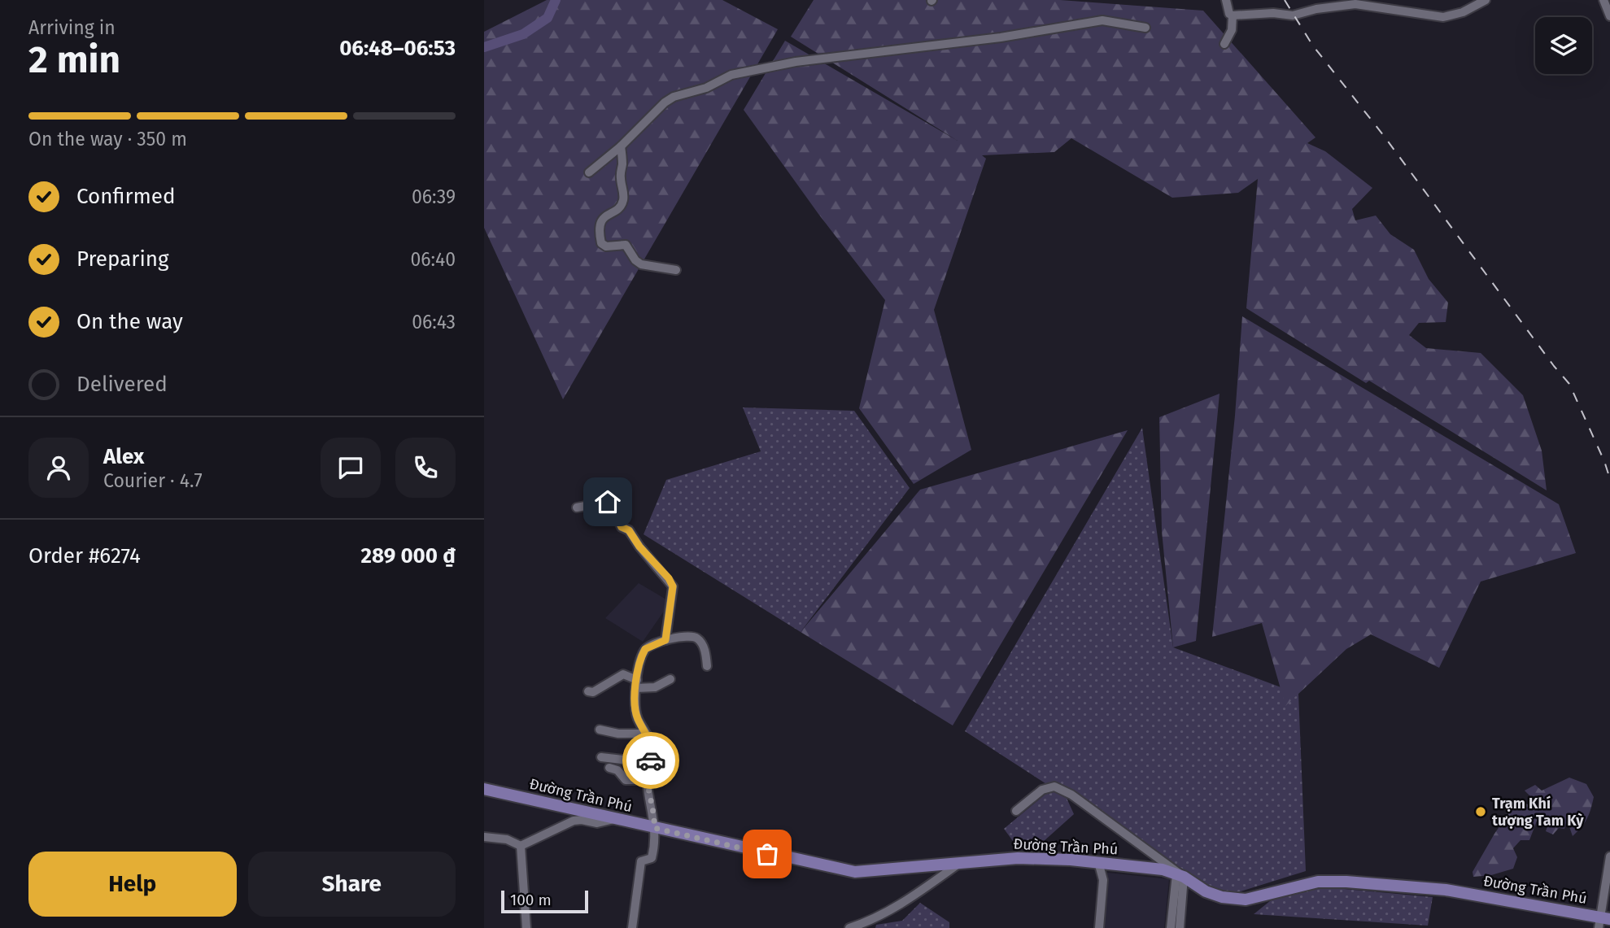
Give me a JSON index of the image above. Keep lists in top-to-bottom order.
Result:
{
  "streets": {
    "main road": ["Đường Trần Phú"]
  },
  "places": ["Trạm Khí tượng Tam Kỳ"],
  "scale_bar": "100 m",
  "page": {
    "heading": ["2 min", "Arriving in", "06:48–06:53"],
    "panel": [
      "Alex",
      "Courier · 4.7",
      "Order #6274",
      "289 000 ₫"
    ],
    "bar": "On the way · 350 m",
    "list": [
      ["Confirmed", "06:39"],
      ["Preparing", "06:40"],
      ["On the way", "06:43"],
      "Delivered"
    ],
    "buttons": ["Help", "Share"],
    "scale": "100 m"
  }
}
